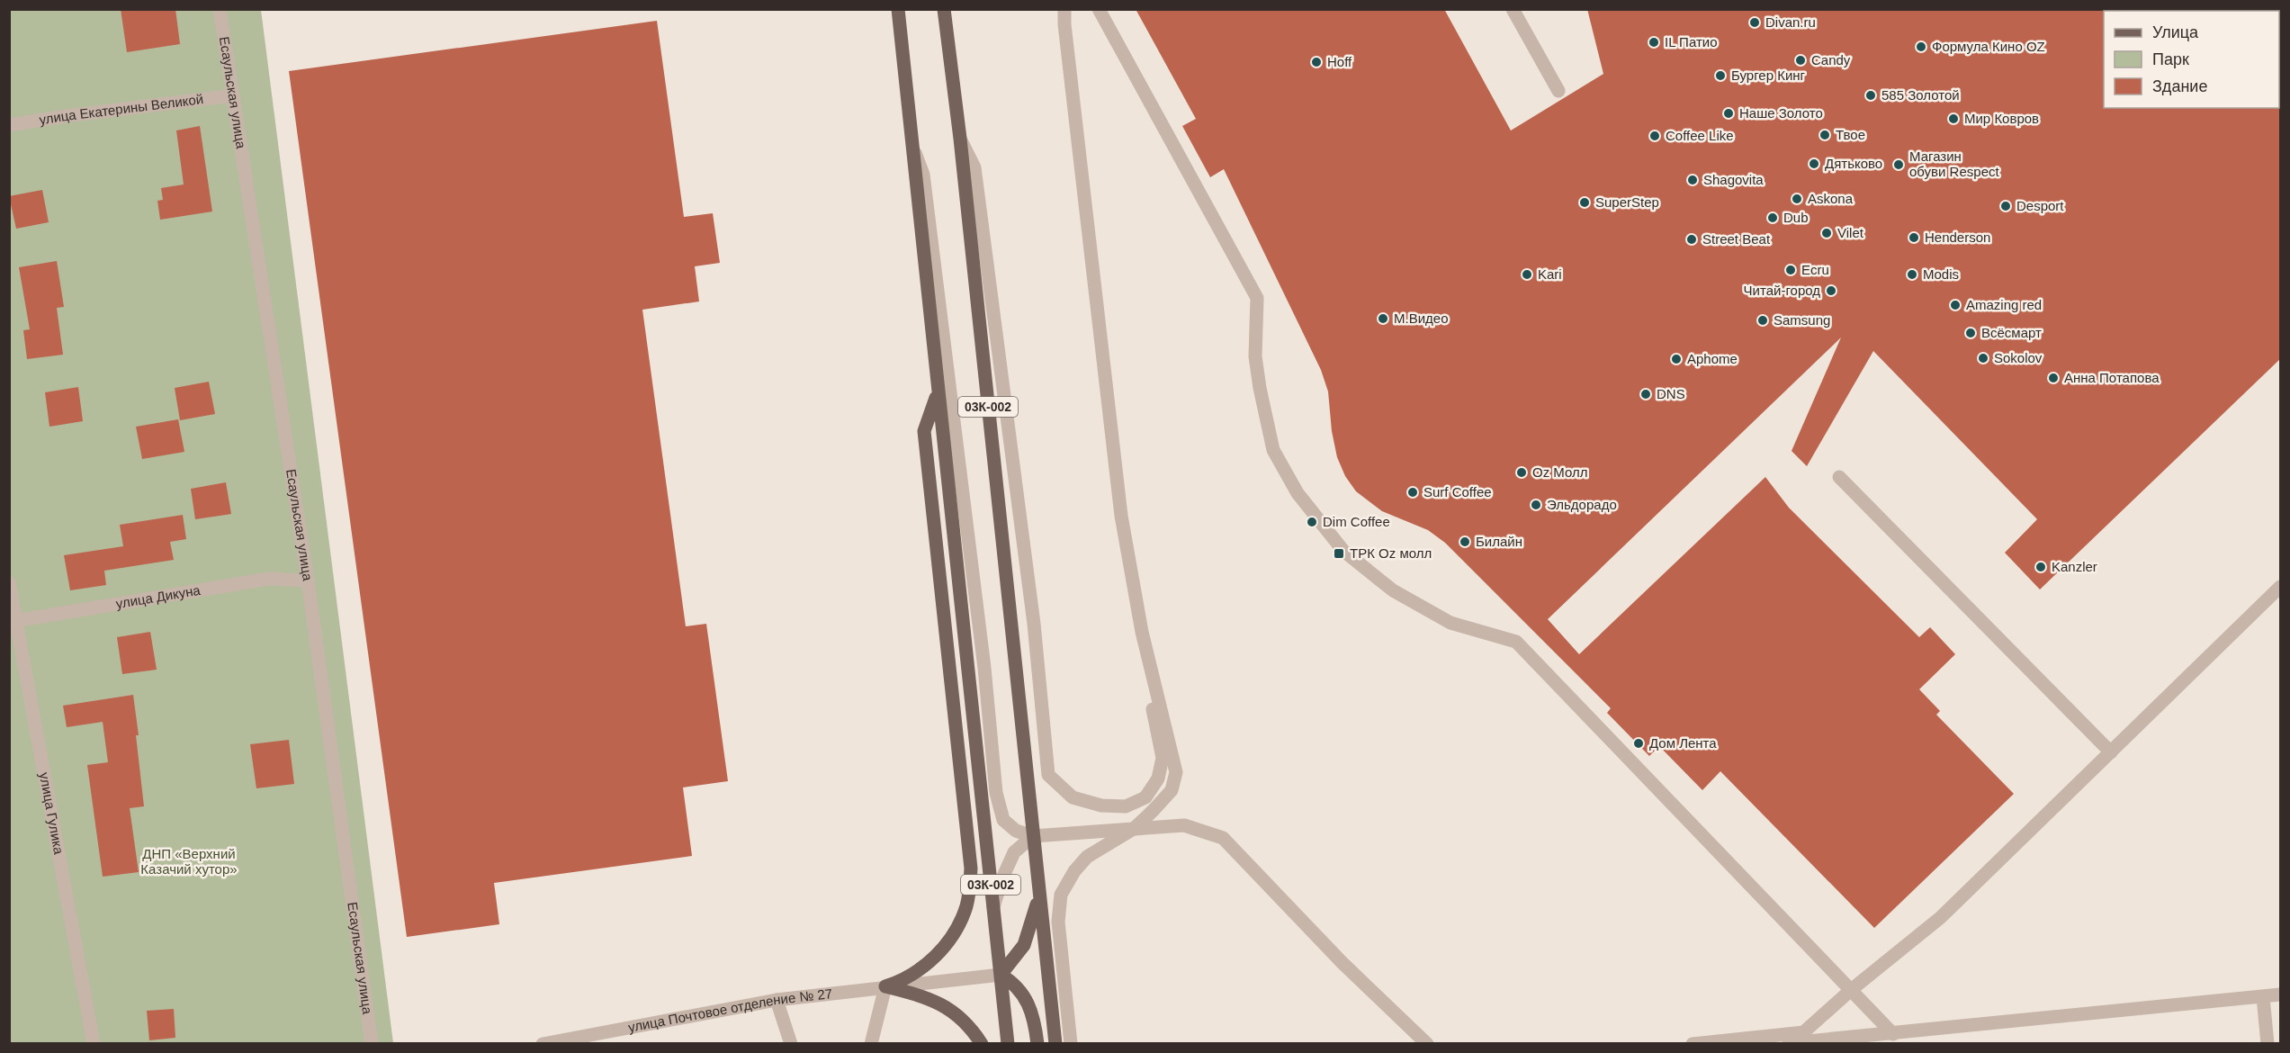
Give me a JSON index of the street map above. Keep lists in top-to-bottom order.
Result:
{
  "streets": {
    "main road": ["03К-002"],
    "street": [
      "Есаульская улица",
      "улица Екатерины Великой",
      "улица Дикуна",
      "улица Гулика",
      "улица Почтовое отделение № 27"
    ]
  },
  "crossings": [
    ["Есаульская улица", "улица Екатерины Великой"],
    ["Есаульская улица", "улица Дикуна"],
    ["03К-002", "улица Почтовое отделение № 27"],
    ["улица Дикуна", "улица Гулика"]
  ],
  "parks": ["ДНП «Верхний Казачий хутор»"],
  "places": {
    "other": [
      "Divan.ru",
      "IL Патио",
      "Формула Кино OZ",
      "Candy",
      "Hoff",
      "Бургер Кинг",
      "585 Золотой",
      "Наше Золото",
      "Мир Ковров",
      "Твое",
      "Coffee Like",
      "Дятьково",
      "Магазин обуви Respect",
      "Shagovita",
      "Askona",
      "SuperStep",
      "Desport",
      "Dub",
      "Vilet",
      "Henderson",
      "Street Beat",
      "Ecru",
      "Kari",
      "Modis",
      "Читай-город",
      "Amazing red",
      "М.Видео",
      "Samsung",
      "Всёсмарт",
      "Sokolov",
      "Aphome",
      "Анна Потапова",
      "DNS",
      "Oz Молл",
      "Surf Coffee",
      "Эльдорадо",
      "Dim Coffee",
      "Билайн",
      "Kanzler",
      "Дом Лента"
    ],
    "transit": ["ТРК Oz молл"]
  },
  "legend": ["Улица", "Парк", "Здание"]
}
